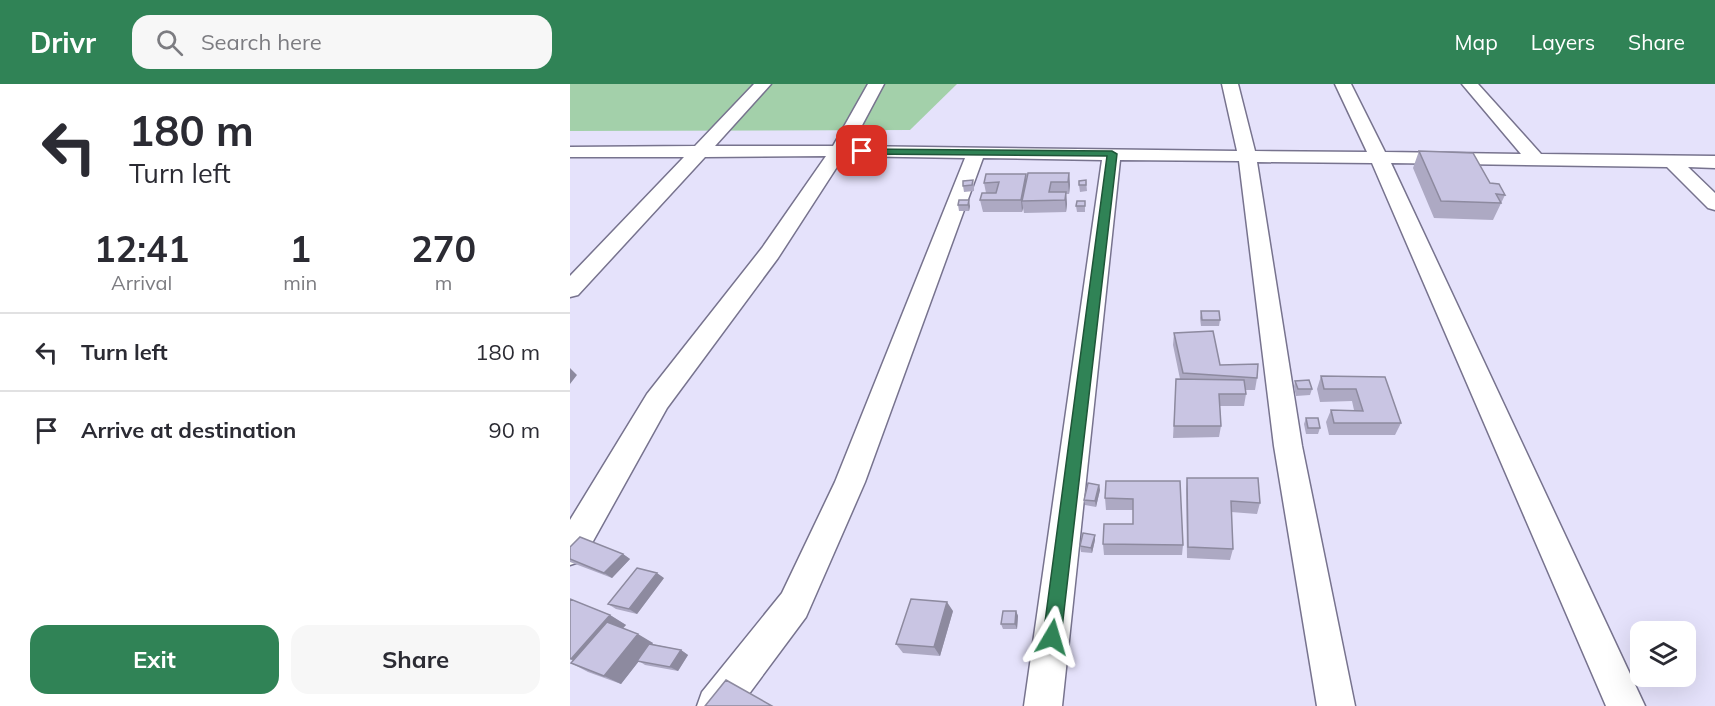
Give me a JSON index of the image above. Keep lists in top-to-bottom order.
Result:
{
  "page": {
    "header": "Drivr",
    "search": "Search here",
    "nav": ["Map", "Layers", "Share"],
    "turn": ["180 m", "Turn left"],
    "eta": [
      "12:41",
      "Arrival",
      "1",
      "min",
      "270",
      "m"
    ],
    "list": [
      {
        "name": "Turn left",
        "value": "180 m"
      },
      {
        "name": "Arrive at destination",
        "value": "90 m"
      }
    ],
    "buttons": ["Exit", "Share"]
  }
}
